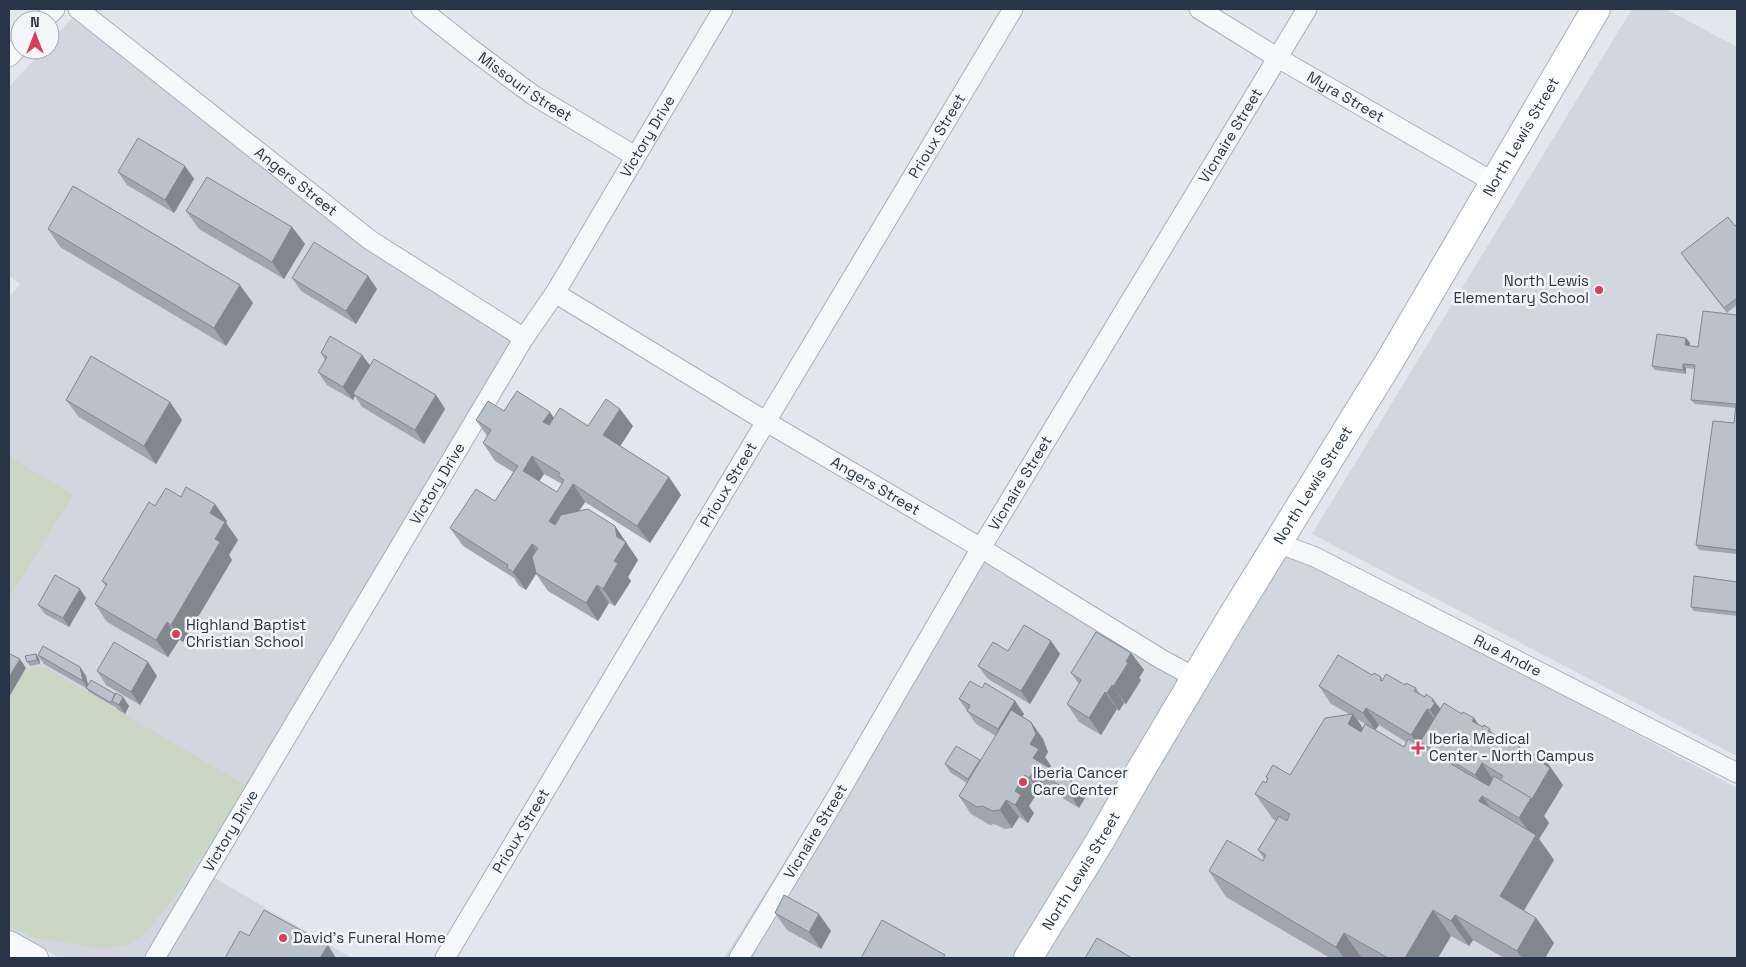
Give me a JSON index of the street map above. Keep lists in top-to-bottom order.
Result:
{
  "streets": {
    "main road": ["North Lewis Street"],
    "street": [
      "Missouri Street",
      "Myra Street",
      "Victory Drive",
      "Prioux Street",
      "Vicnaire Street",
      "Angers Street",
      "Rue Andre"
    ]
  },
  "crossings": [
    ["Missouri Street", "Victory Drive"],
    ["Myra Street", "Vicnaire Street"],
    ["Myra Street", "North Lewis Street"],
    ["Victory Drive", "Angers Street"],
    ["Prioux Street", "Angers Street"],
    ["Vicnaire Street", "Angers Street"],
    ["North Lewis Street", "Angers Street"],
    ["North Lewis Street", "Rue Andre"]
  ],
  "places": {
    "other": [
      "North Lewis Elementary School",
      "Highland Baptist Christian School",
      "Iberia Cancer Care Center",
      "David's Funeral Home"
    ],
    "health": ["Iberia Medical Center - North Campus"]
  },
  "north": "top"
}
